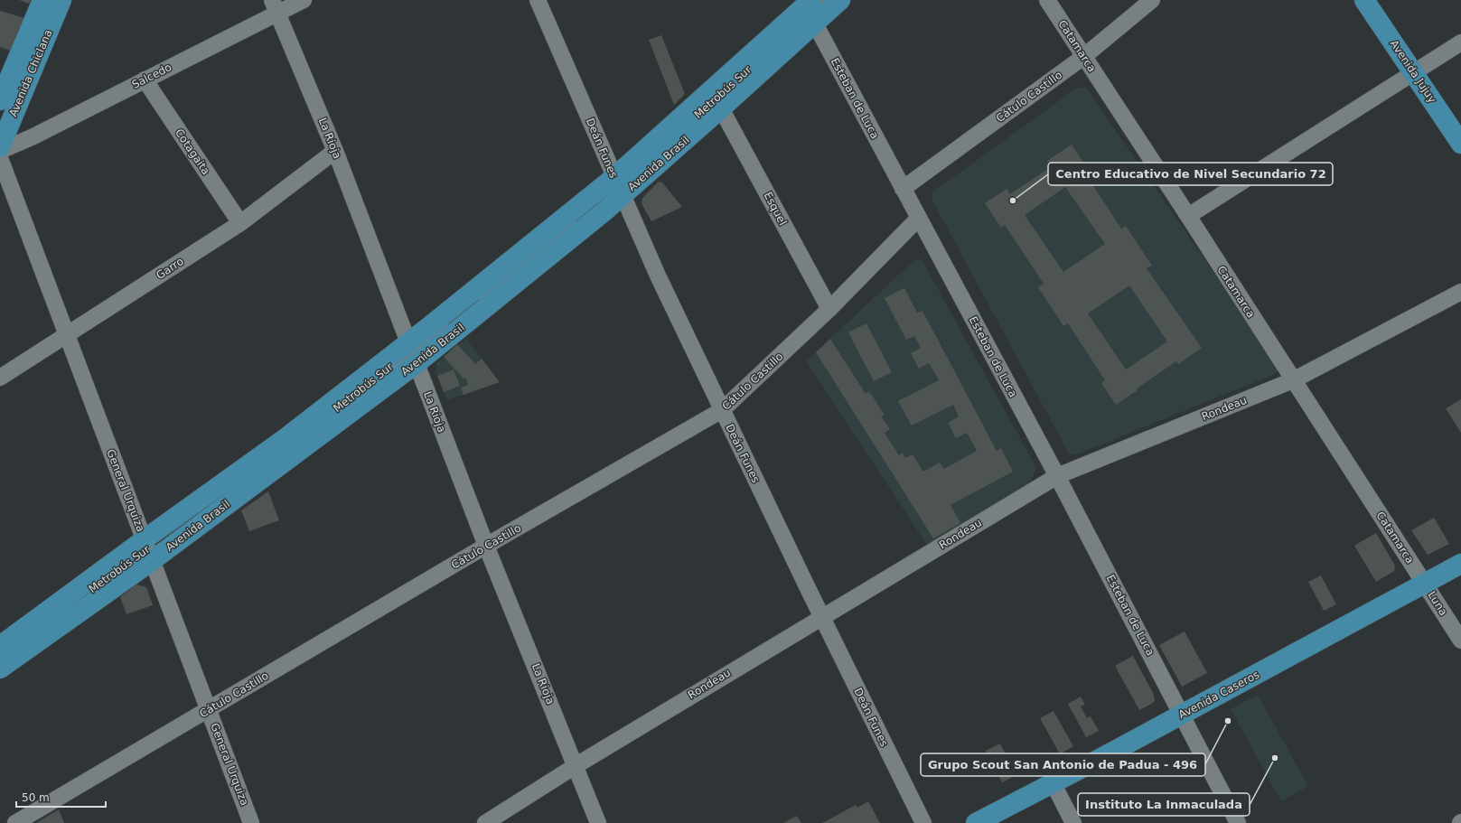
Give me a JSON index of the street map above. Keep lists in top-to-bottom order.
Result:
{
  "streets": {
    "main road": [
      "Avenida Jujuy",
      "Avenida Chiclana",
      "Avenida Brasil",
      "Avenida Caseros"
    ],
    "street": [
      "Catamarca",
      "Salcedo",
      "Metrobús Sur",
      "Cátulo Castillo",
      "Esteban de Luca",
      "La Rioja",
      "Deán Funes",
      "Cotagaita",
      "Esquel",
      "Garro",
      "Rondeau",
      "General Urquiza",
      "Luna"
    ]
  },
  "crossings": [
    ["Catamarca", "Cátulo Castillo"],
    ["Catamarca", "Rondeau"],
    ["Catamarca", "Luna"],
    ["Catamarca", "Avenida Caseros"],
    ["Salcedo", "La Rioja"],
    ["Salcedo", "Cotagaita"],
    ["Metrobús Sur", "Avenida Brasil"],
    ["Metrobús Sur", "General Urquiza"],
    ["Cátulo Castillo", "Esteban de Luca"],
    ["Cátulo Castillo", "La Rioja"],
    ["Cátulo Castillo", "Deán Funes"],
    ["Cátulo Castillo", "Esquel"],
    ["Cátulo Castillo", "General Urquiza"],
    ["Esteban de Luca", "Avenida Brasil"],
    ["Esteban de Luca", "Rondeau"],
    ["Esteban de Luca", "Avenida Caseros"],
    ["La Rioja", "Avenida Brasil"],
    ["La Rioja", "Garro"],
    ["La Rioja", "Rondeau"],
    ["Deán Funes", "Avenida Brasil"],
    ["Deán Funes", "Rondeau"],
    ["Cotagaita", "Garro"],
    ["Avenida Brasil", "Esquel"],
    ["Avenida Brasil", "General Urquiza"],
    ["Garro", "General Urquiza"],
    ["Luna", "Avenida Caseros"]
  ],
  "places": ["Centro Educativo de Nivel Secundario 72", "Grupo Scout San Antonio de Padua - 496", "Instituto La Inmaculada"],
  "scale_bar": "50 m"
}
